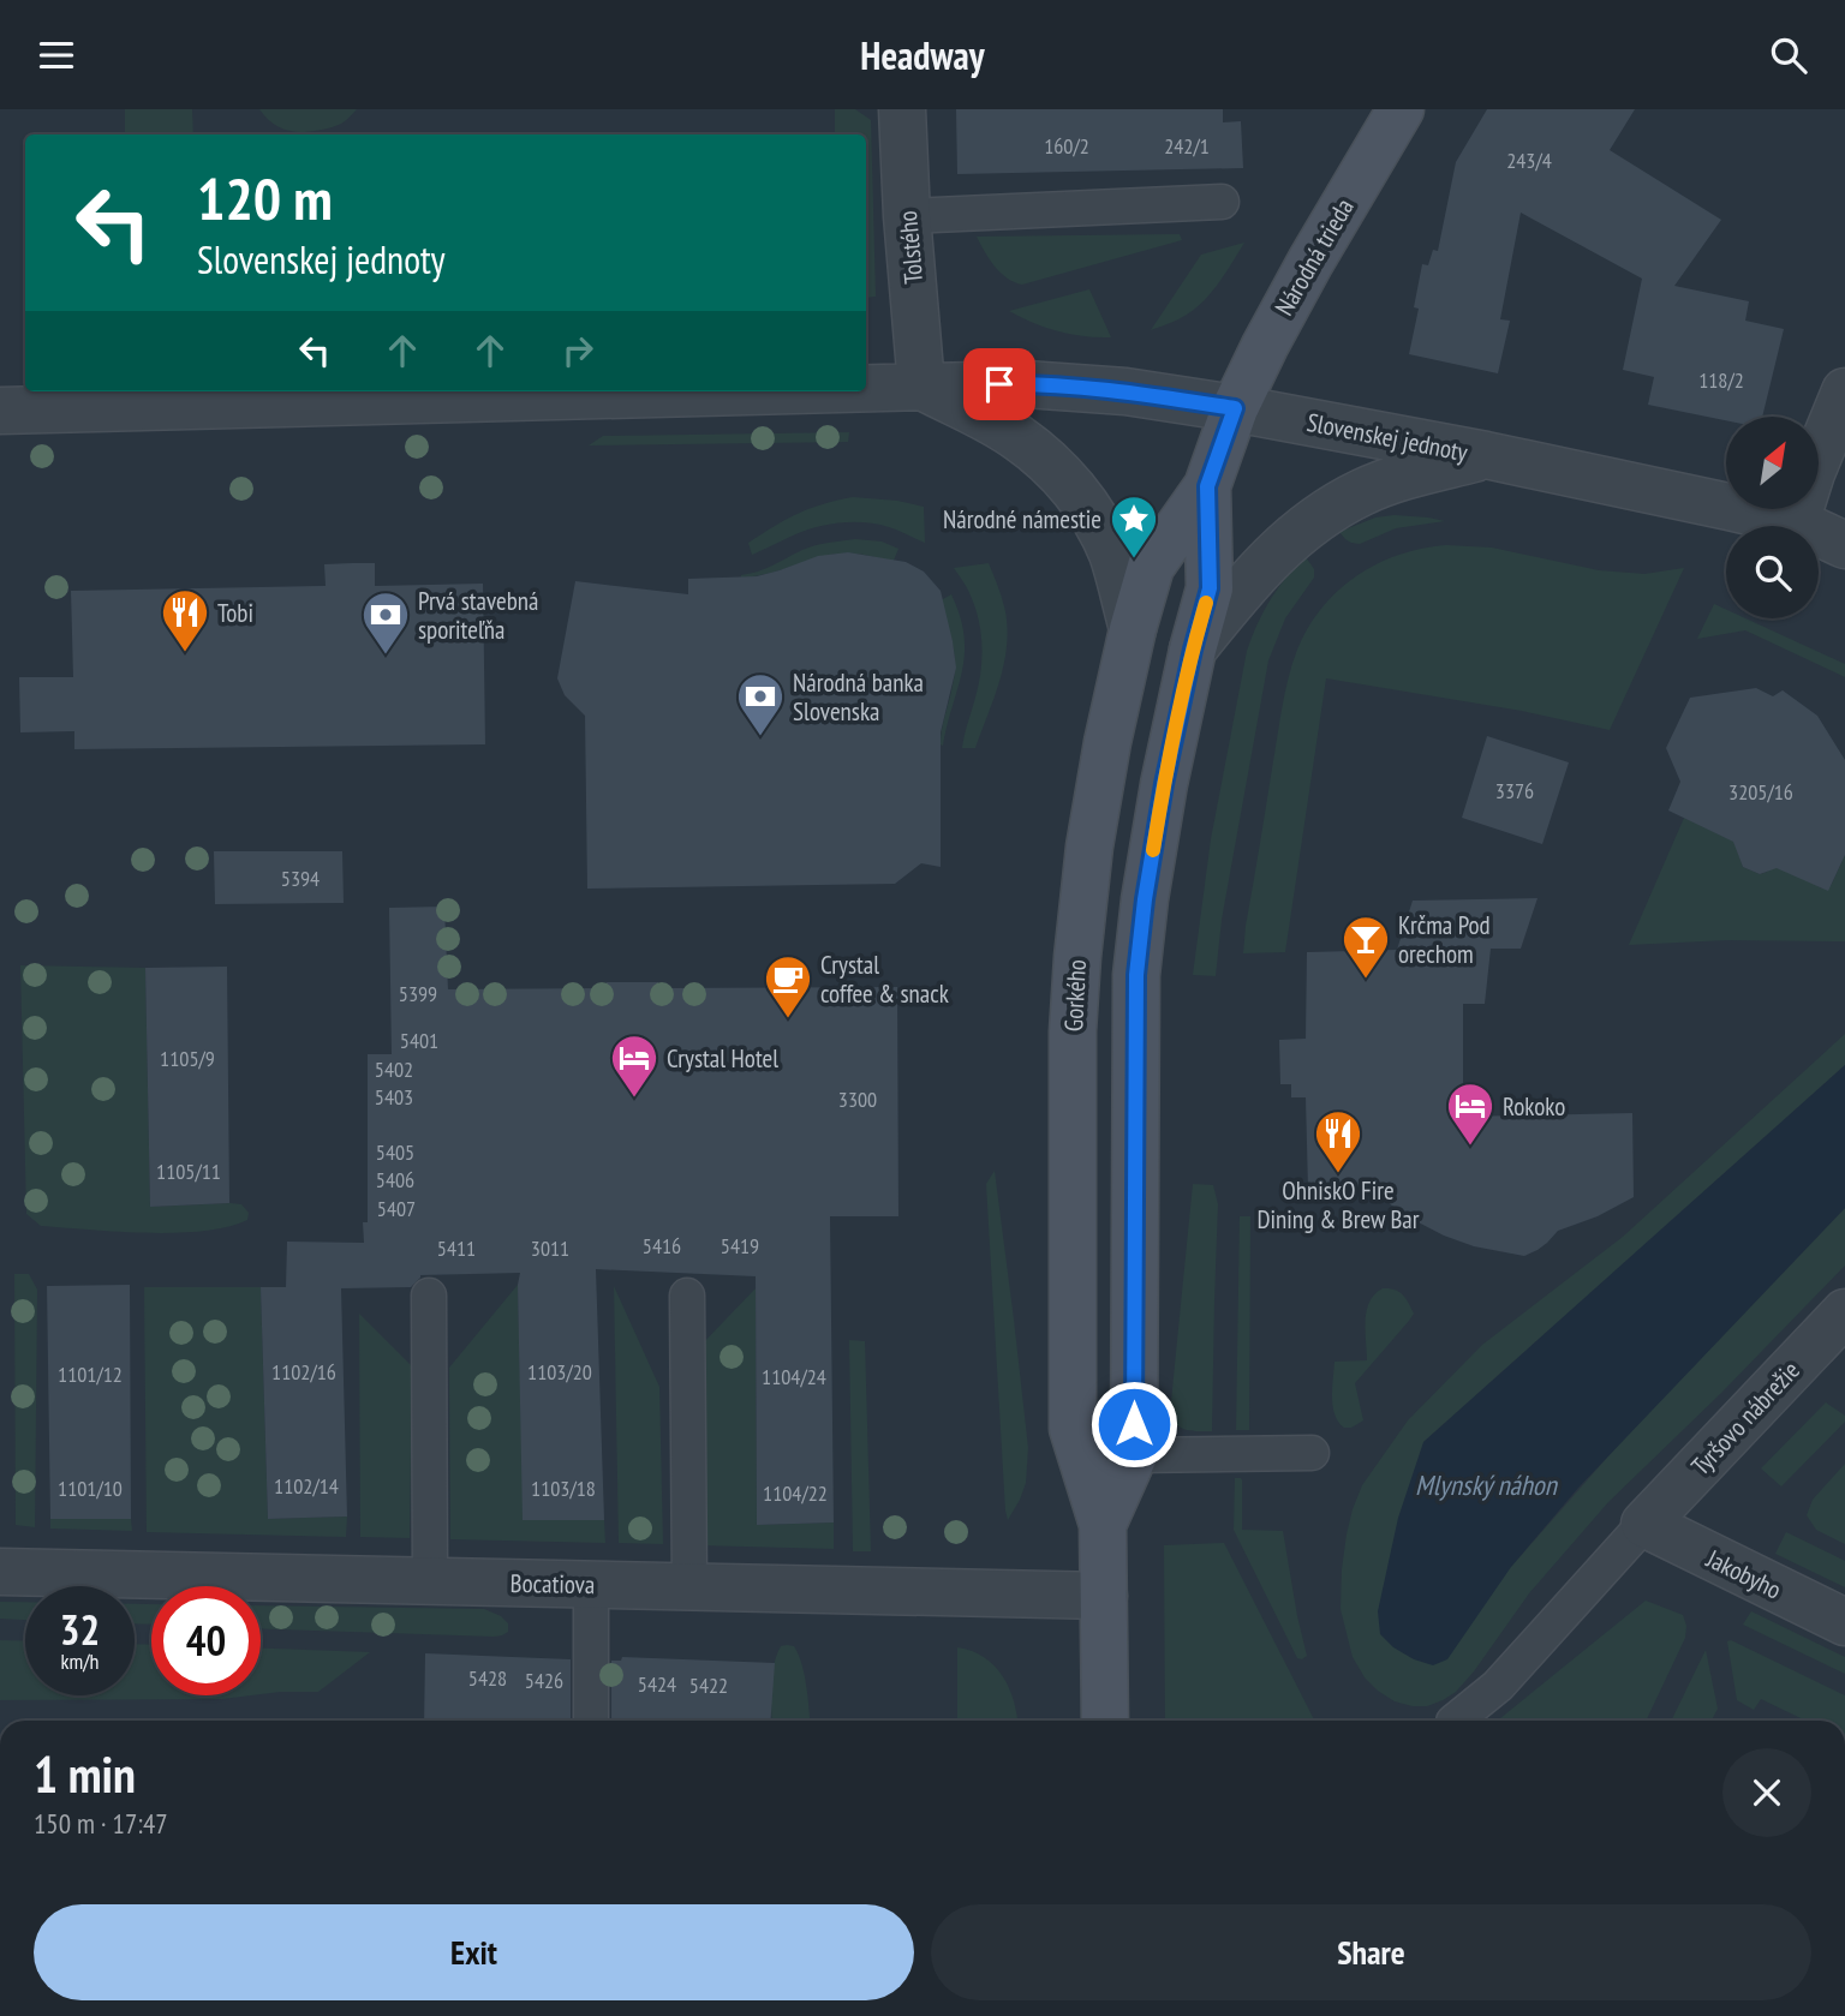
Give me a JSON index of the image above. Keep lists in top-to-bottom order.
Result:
{
  "streets": {
    "street": [
      "Tolstého",
      "Národná trieda",
      "Slovenskej jednoty",
      "Gorkého",
      "Tyršovo nábrežie",
      "Jakobyho",
      "Bocatiova"
    ]
  },
  "crossings": [
    ["Tolstého", "Slovenskej jednoty"],
    ["Národná trieda", "Slovenskej jednoty"],
    ["Národná trieda", "Gorkého"],
    ["Slovenskej jednoty", "Gorkého"],
    ["Gorkého", "Bocatiova"],
    ["Tyršovo nábrežie", "Jakobyho"]
  ],
  "water": ["Mlynský náhon"],
  "places": {
    "place": ["Národné námestie"],
    "restaurant": ["Tobi", "OhniskO Fire Dining & Brew Bar"],
    "bank": ["Prvá stavebná sporiteľňa", "Národná banka Slovenska"],
    "bar": ["Krčma Pod orechom"],
    "cafe": ["Crystal coffee & snack"],
    "hotel": ["Crystal Hotel", "Rokoko"]
  },
  "house_numbers": [
    "160/2",
    "242/1",
    "243/4",
    "118/2",
    "3376",
    "3205/16",
    "5394",
    "5399",
    "5401",
    "1105/9",
    "5402",
    "5403",
    "3300",
    "5405",
    "1105/11",
    "5406",
    "5407",
    "5416",
    "5419",
    "5411",
    "3011",
    "1102/16",
    "1103/20",
    "1101/12",
    "1104/24",
    "1102/14",
    "1101/10",
    "1103/18",
    "1104/22",
    "5428",
    "5426",
    "5424",
    "5422"
  ],
  "north": "top right",
  "page": {
    "header": "Headway",
    "turn": ["120 m", "Slovenskej jednoty"],
    "speed": "32 km/h",
    "limit": "40",
    "heading": ["1 min", "150 m · 17:47"],
    "buttons": ["Exit", "Share"]
  }
}
